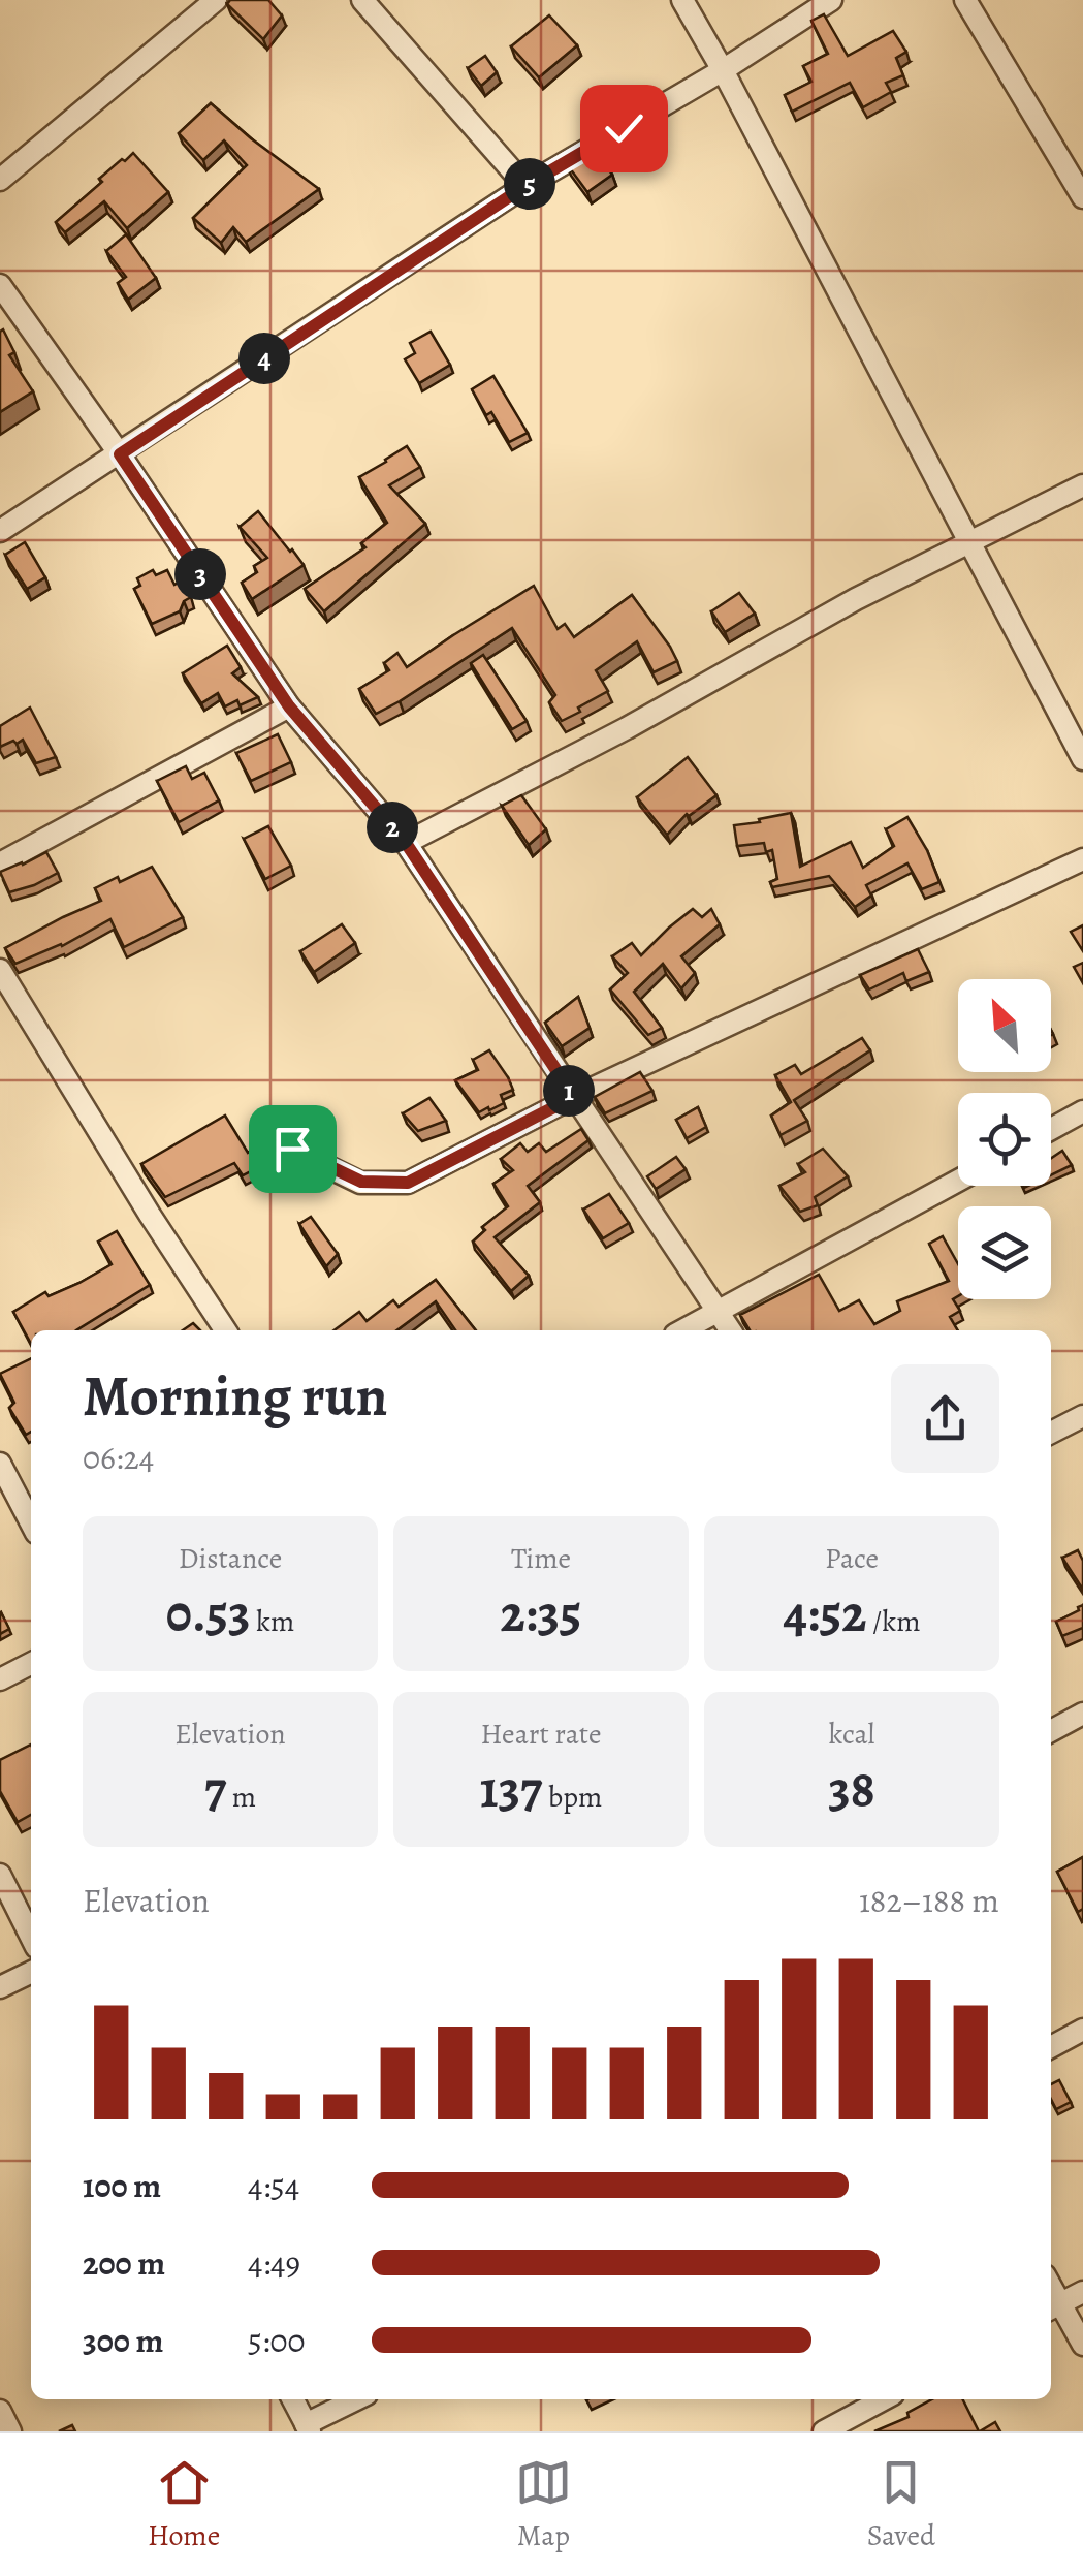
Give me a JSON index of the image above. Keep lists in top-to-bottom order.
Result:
{
  "north": "top left",
  "page": {
    "pins": [
      "5",
      "4",
      "3",
      "2",
      "1"
    ],
    "heading": ["Morning run", "06:24"],
    "stats": [
      ["Distance", "0.53 km"],
      ["Time", "2:35"],
      ["Pace", "4:52 /km"],
      ["Elevation", "7 m"],
      ["Heart rate", "137 bpm"],
      ["kcal", "38"]
    ],
    "chart": ["Elevation", "182–188 m"],
    "list": [
      {
        "name": "100 m",
        "note": "4:54"
      },
      {
        "name": "200 m",
        "note": "4:49"
      },
      {
        "name": "300 m",
        "note": "5:00"
      }
    ],
    "tabs": ["Home", "Map", "Saved"]
  }
}
